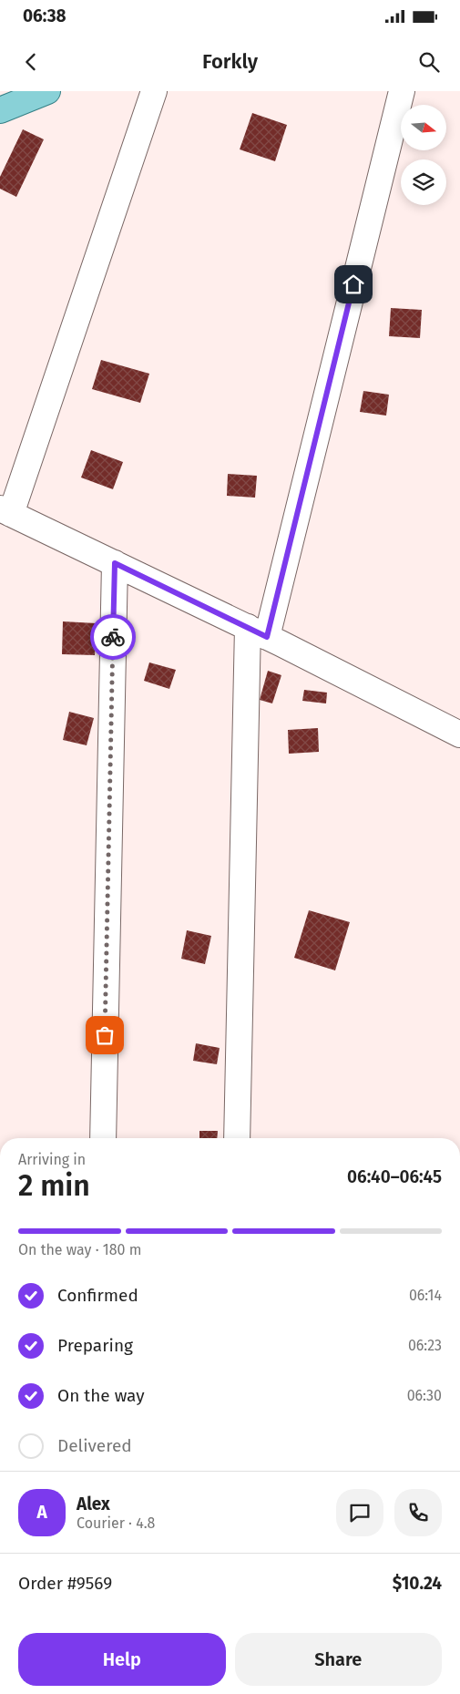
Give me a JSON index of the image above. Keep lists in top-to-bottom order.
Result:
{
  "north": "right",
  "page": {
    "status": "06:38",
    "header": "Forkly",
    "heading": ["2 min", "Arriving in", "06:40–06:45"],
    "panel": [
      "Alex",
      "Courier · 4.8",
      "Order #9569",
      "$10.24"
    ],
    "bar": "On the way · 180 m",
    "list": [
      ["Confirmed", "06:14"],
      ["Preparing", "06:23"],
      ["On the way", "06:30"],
      "Delivered"
    ],
    "round": "A",
    "buttons": ["Help", "Share"]
  }
}
